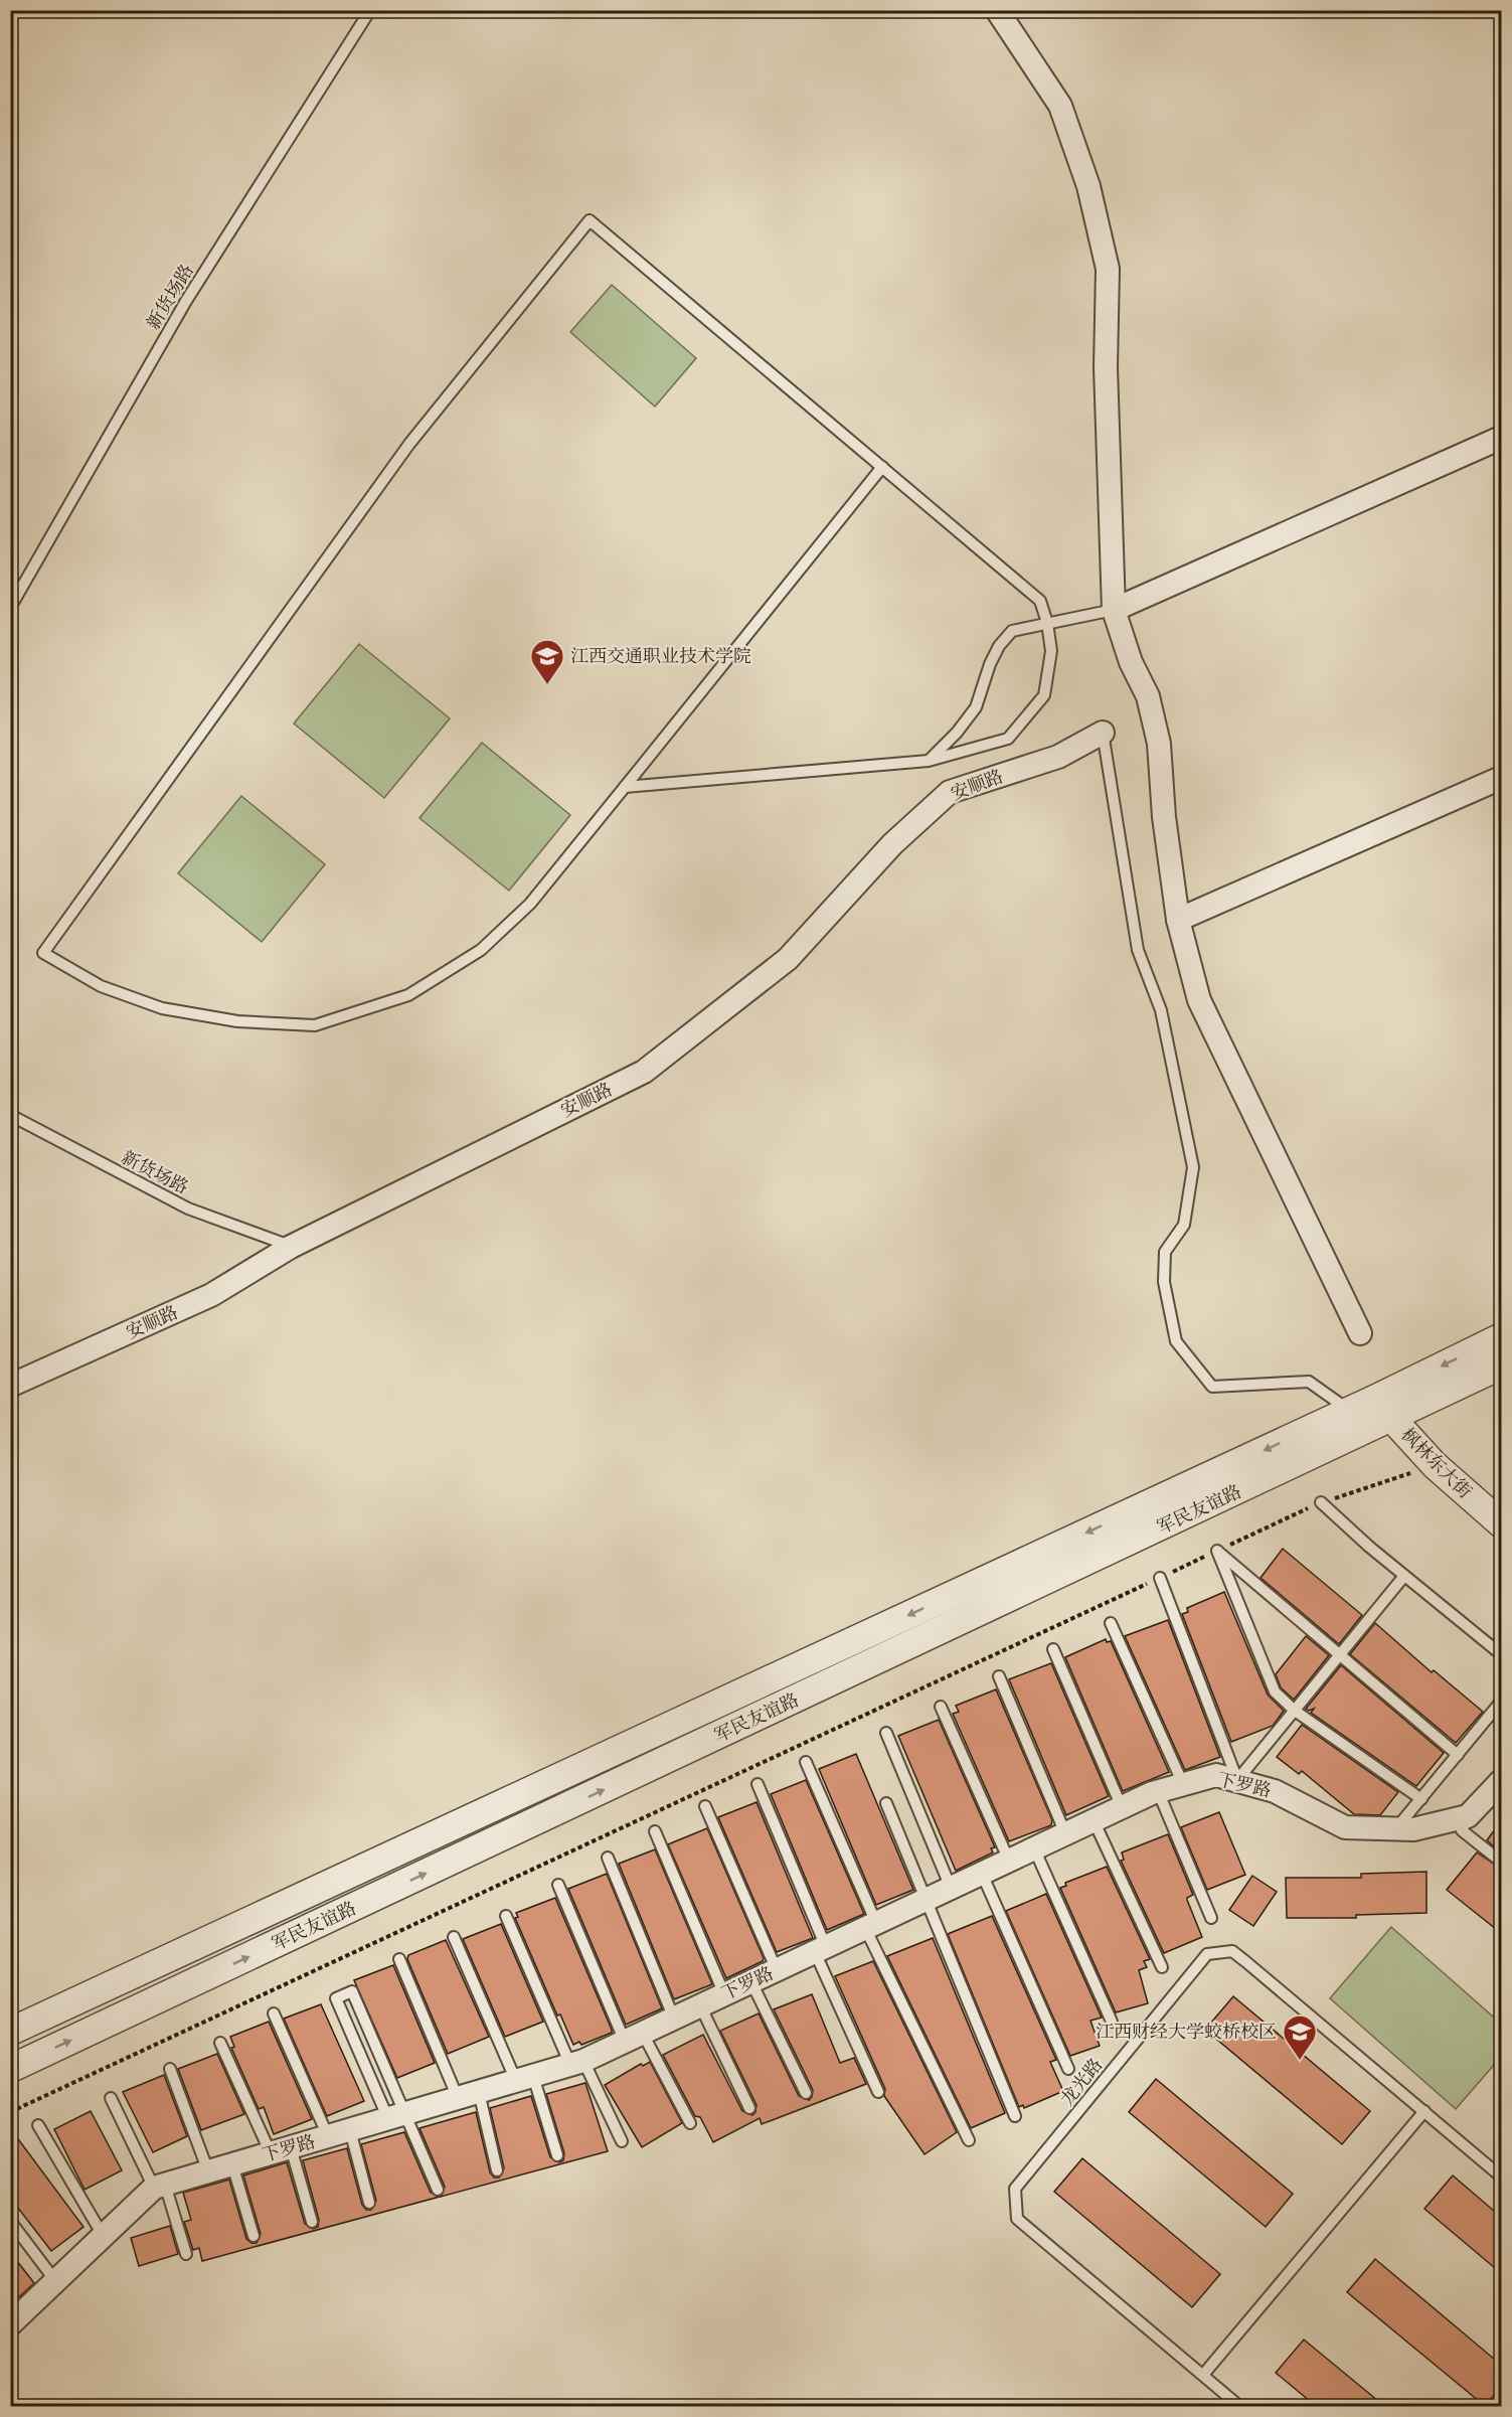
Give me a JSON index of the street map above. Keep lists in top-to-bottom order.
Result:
{
  "streets": {
    "street": [
      "安顺路",
      "枫林东大街",
      "军民友谊路",
      "下罗路"
    ],
    "lane": ["新货场路", "龙光路"]
  },
  "crossings": [
    ["新货场路", "安顺路"],
    ["枫林东大街", "军民友谊路"]
  ],
  "places": {
    "school or university": ["江西交通职业技术学院", "江西财经大学蛟桥校区"]
  }
}
